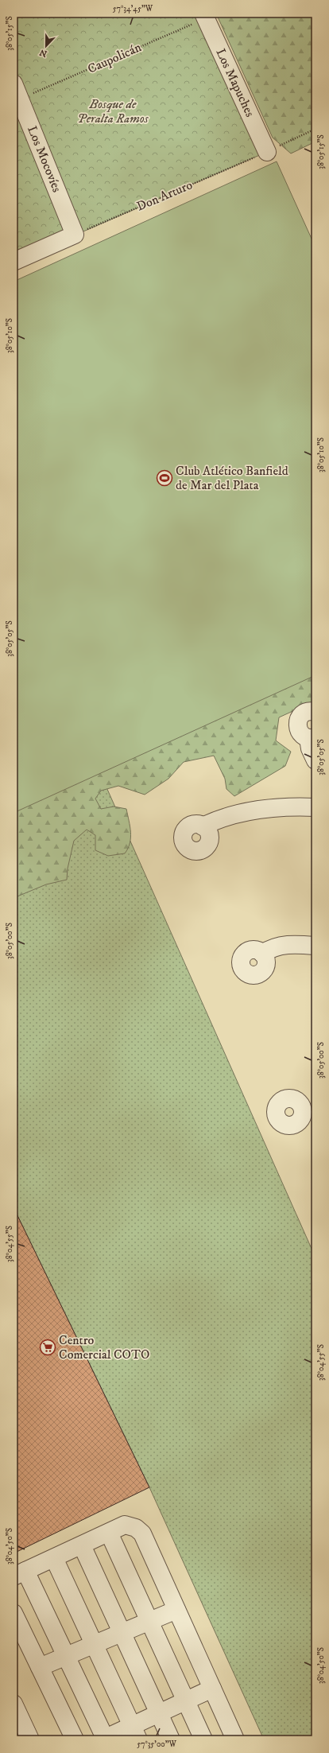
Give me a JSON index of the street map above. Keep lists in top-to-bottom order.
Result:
{
  "streets": {
    "street": ["Los Mapuches", "Los Mocovíes"],
    "path": ["Caupolicán", "Don Arturo"]
  },
  "crossings": [
    ["Caupolicán", "Los Mapuches"],
    ["Caupolicán", "Los Mocovíes"],
    ["Los Mapuches", "Don Arturo"],
    ["Los Mocovíes", "Don Arturo"]
  ],
  "parks": ["Bosque de Peralta Ramos"],
  "places": {
    "sports": ["Club Atlético Banfield de Mar del Plata"],
    "supermarket": ["Centro Comercial COTO"]
  },
  "north": "bottom",
  "coordinates": [
    "57°34'45\"W",
    "38°05'15\"S",
    "38°05'10\"S",
    "38°05'05\"S",
    "38°05'00\"S",
    "38°04'55\"S",
    "38°04'50\"S",
    "57°35'00\"W"
  ]
}
